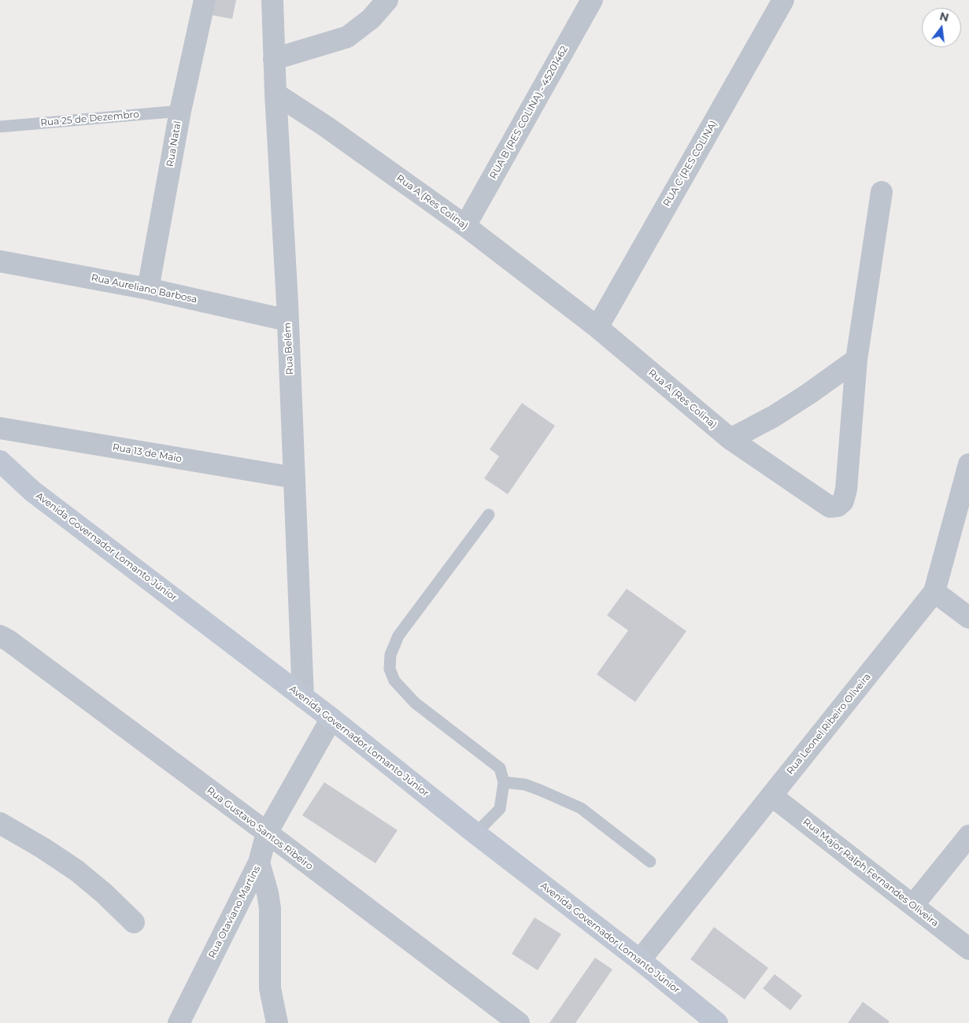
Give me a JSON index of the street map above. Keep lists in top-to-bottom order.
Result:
{
  "streets": {
    "main road": ["Avenida Governador Lomanto Júnior"],
    "street": [
      "RUA B (RES COLINA) - 45201462",
      "Rua Natal",
      "RUA C (RES COLINA)",
      "Rua A (Res Colina)",
      "Rua Aureliano Barbosa",
      "Rua Belém",
      "Rua 13 de Maio",
      "Rua Leonel Ribeiro Oliveira",
      "Rua Gustavo Santos Ribeiro",
      "Rua Major Ralph Fernandes Oliveira",
      "Rua Otaviano Martins"
    ],
    "lane": ["Rua 25 de Dezembro"]
  },
  "crossings": [
    ["RUA B (RES COLINA) - 45201462", "Rua A (Res Colina)"],
    ["Rua 25 de Dezembro", "Rua Natal"],
    ["Rua Natal", "Rua Aureliano Barbosa"],
    ["RUA C (RES COLINA)", "Rua A (Res Colina)"],
    ["Rua A (Res Colina)", "Rua Belém"],
    ["Rua Aureliano Barbosa", "Rua Belém"],
    ["Rua Belém", "Rua 13 de Maio"],
    ["Rua Belém", "Avenida Governador Lomanto Júnior"],
    ["Avenida Governador Lomanto Júnior", "Rua Leonel Ribeiro Oliveira"],
    ["Avenida Governador Lomanto Júnior", "Rua Otaviano Martins"],
    ["Rua Leonel Ribeiro Oliveira", "Rua Major Ralph Fernandes Oliveira"],
    ["Rua Gustavo Santos Ribeiro", "Rua Otaviano Martins"]
  ],
  "north": "top"
}
